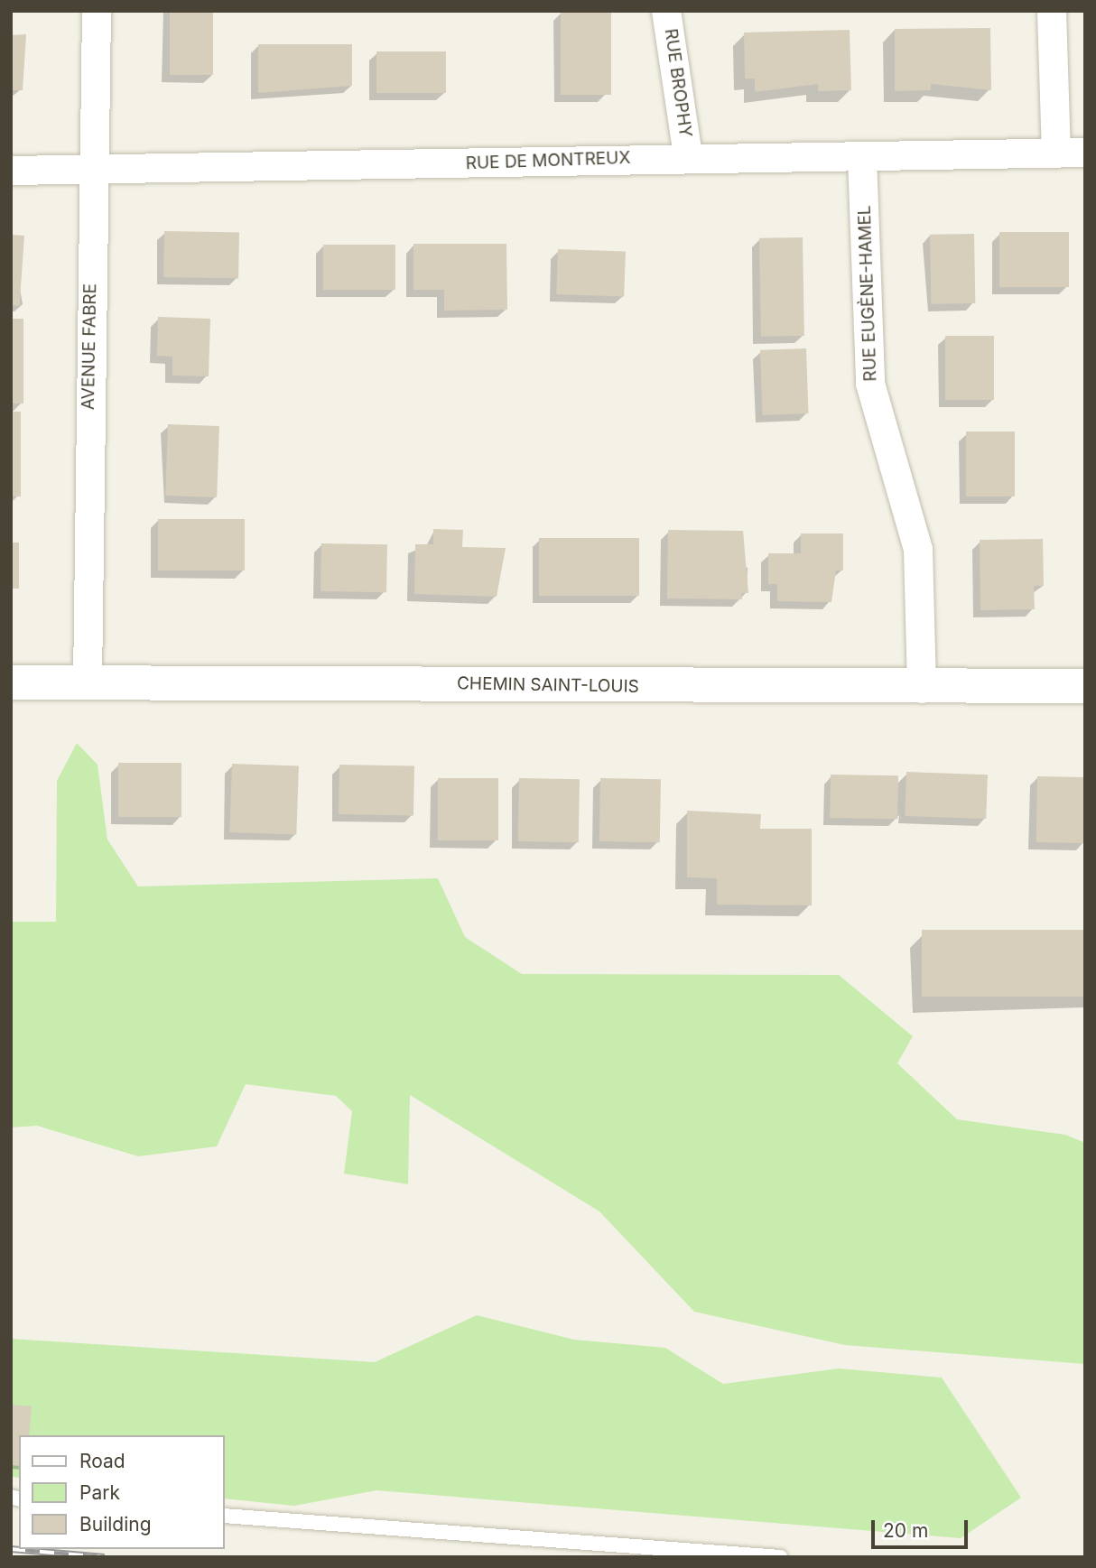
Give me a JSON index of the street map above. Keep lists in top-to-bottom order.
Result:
{
  "streets": {
    "street": [
      "RUE BROPHY",
      "RUE DE MONTREUX",
      "RUE EUGÈNE-HAMEL",
      "AVENUE FABRE",
      "CHEMIN SAINT-LOUIS"
    ]
  },
  "crossings": [
    ["RUE BROPHY", "RUE DE MONTREUX"],
    ["RUE DE MONTREUX", "RUE EUGÈNE-HAMEL"],
    ["RUE DE MONTREUX", "AVENUE FABRE"],
    ["RUE EUGÈNE-HAMEL", "CHEMIN SAINT-LOUIS"],
    ["AVENUE FABRE", "CHEMIN SAINT-LOUIS"]
  ],
  "legend": ["Road", "Park", "Building"],
  "scale_bar": "20 m"
}
